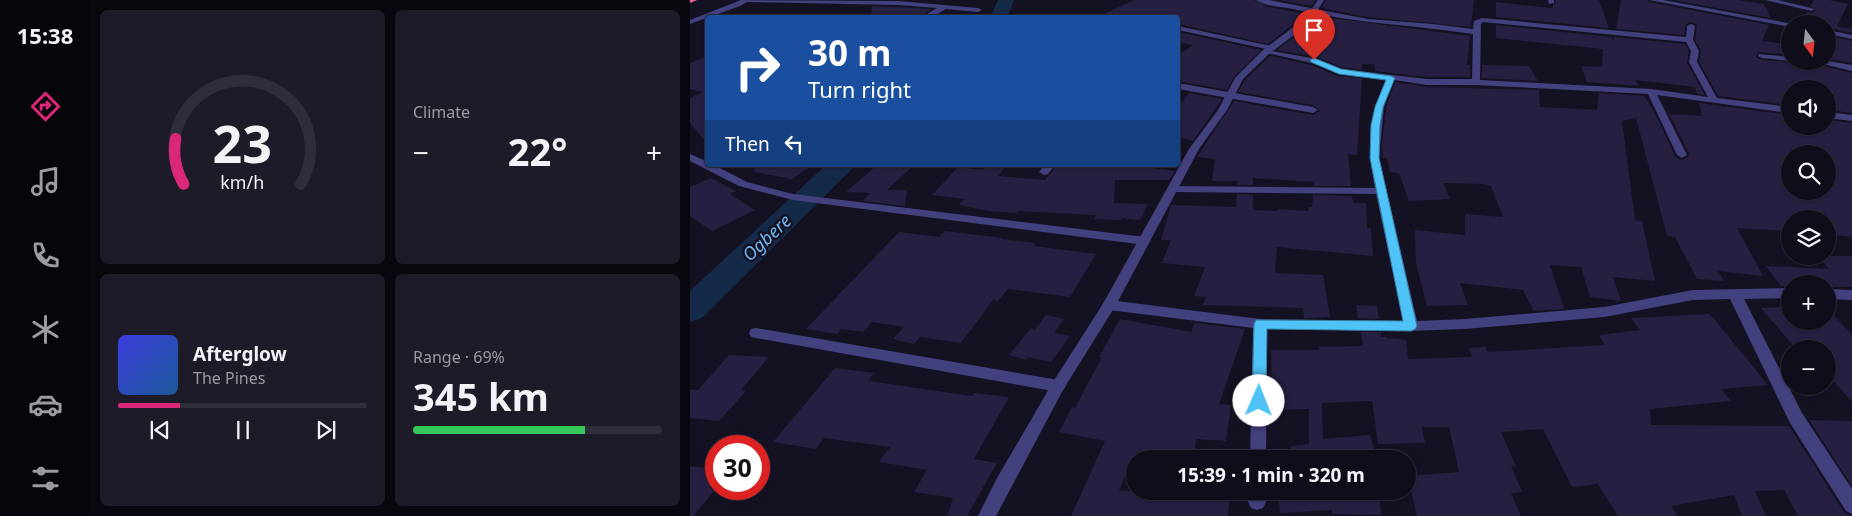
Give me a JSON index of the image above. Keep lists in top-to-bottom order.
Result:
{
  "water": ["Ogbere"],
  "north": "bottom",
  "page": {
    "tabs": "15:38",
    "tile": [
      "Climate",
      ["Range · 69%", "345 km"]
    ],
    "map_buttons": ["+", "−"],
    "turn": ["30 m", "Turn right"],
    "then": "Then",
    "heat": ["−", "22°", "+"],
    "song": ["Afterglow", "The Pines"],
    "limit": "30",
    "trip": "15:39 · 1 min · 320 m",
    "gauge": ["23", "km/h"]
  }
}
